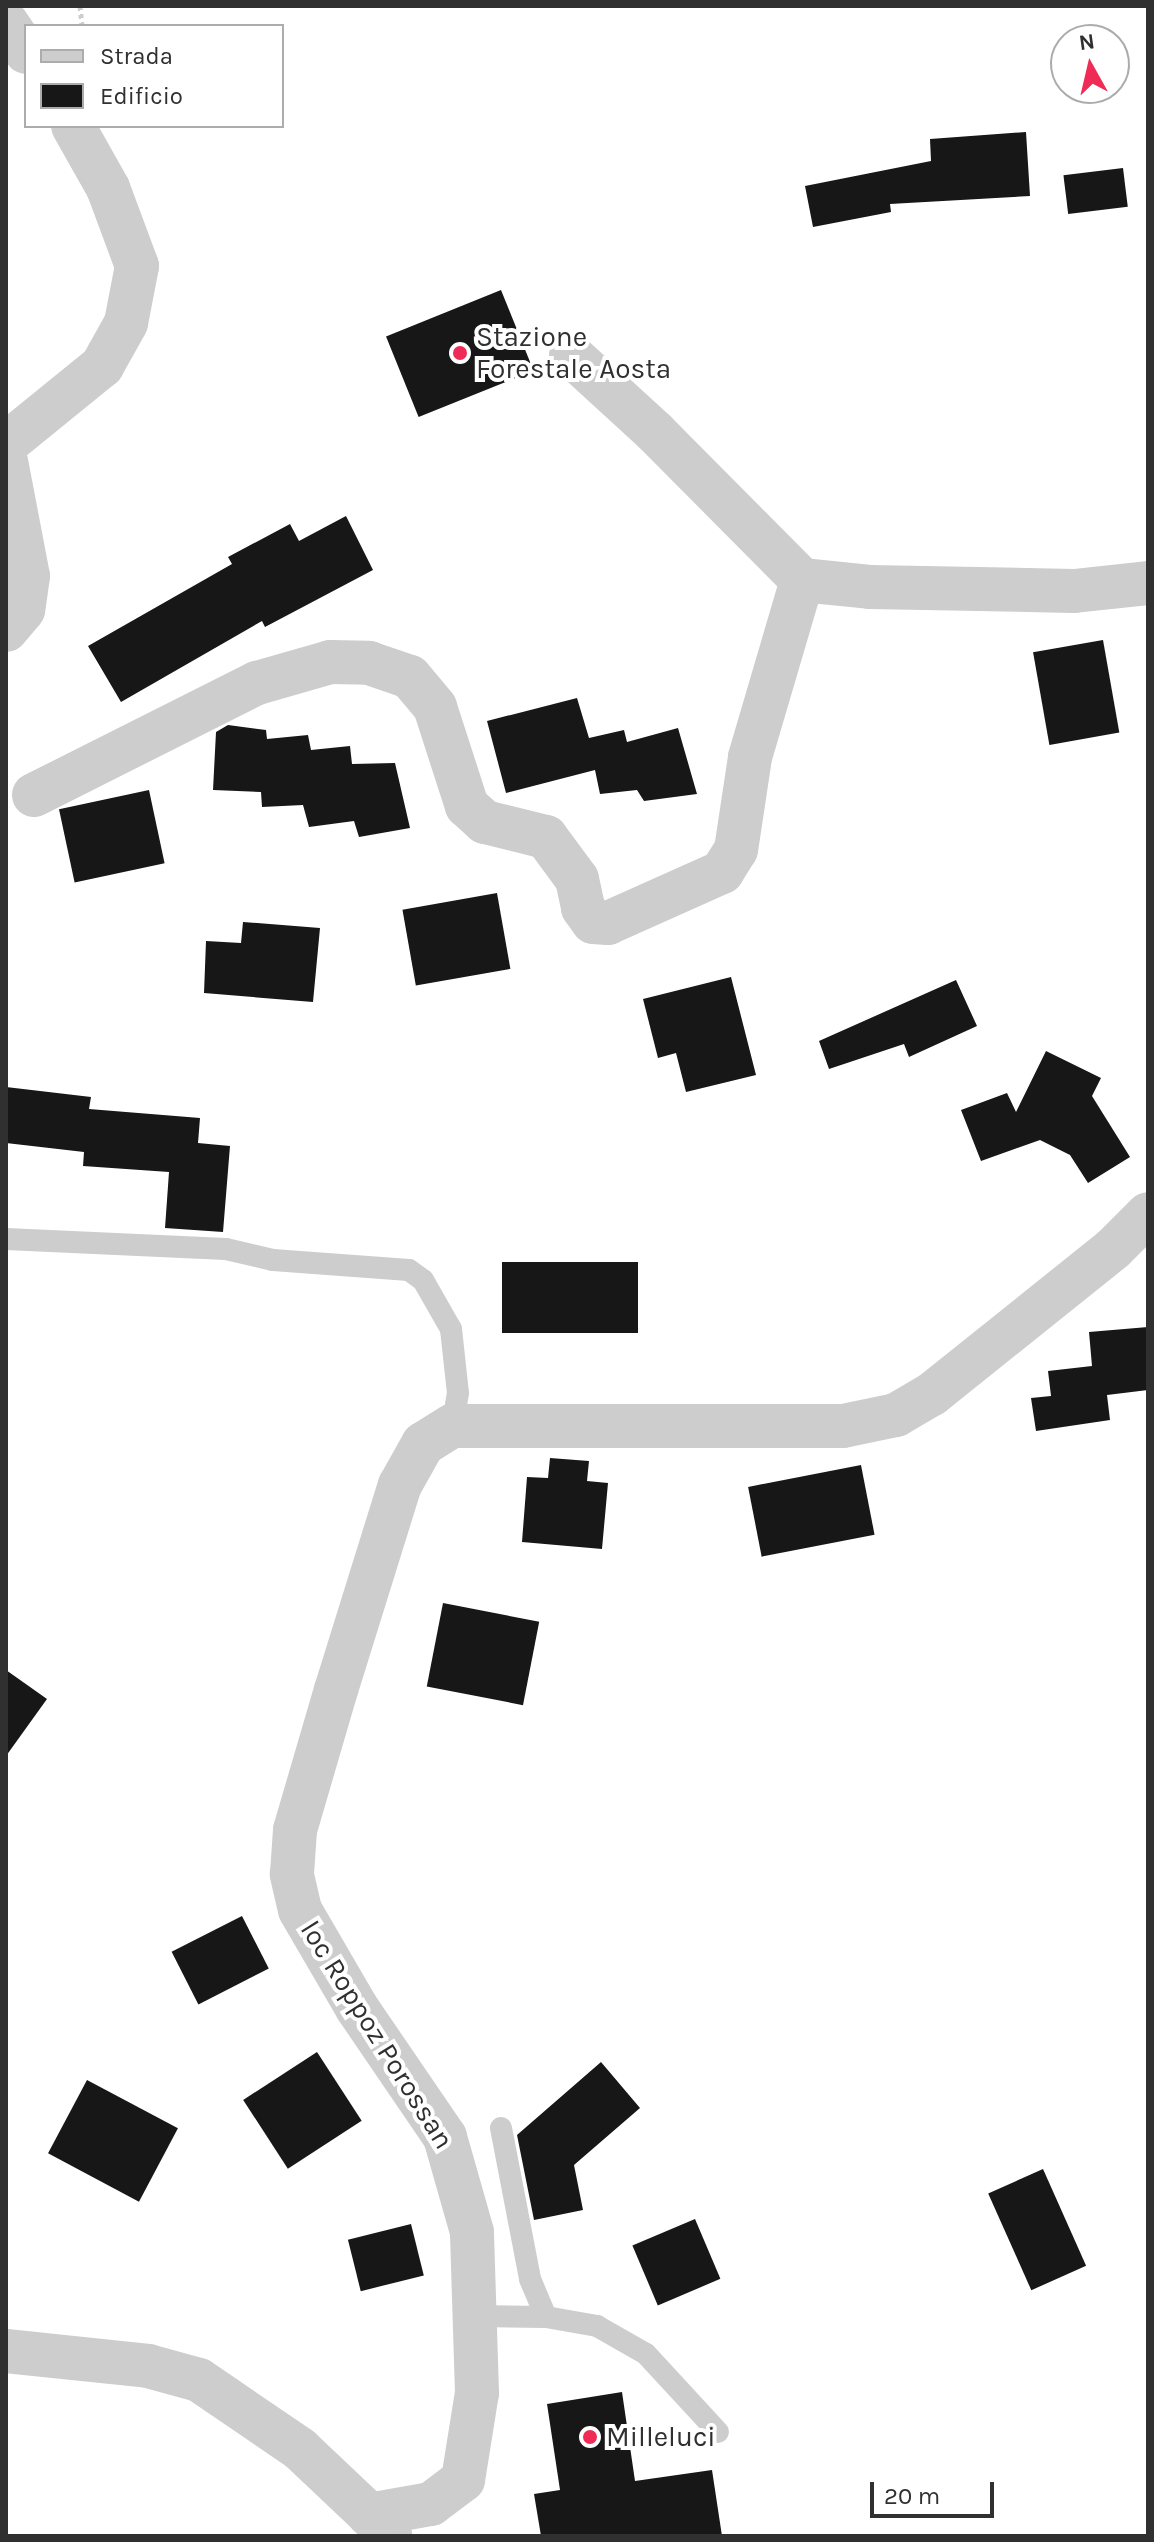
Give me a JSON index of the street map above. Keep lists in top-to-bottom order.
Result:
{
  "streets": {
    "street": ["loc Roppoz Porossan"]
  },
  "places": ["Stazione Forestale Aosta", "Milleluci"],
  "legend": ["Strada", "Edificio"],
  "scale_bar": "20 m",
  "north": "top"
}
